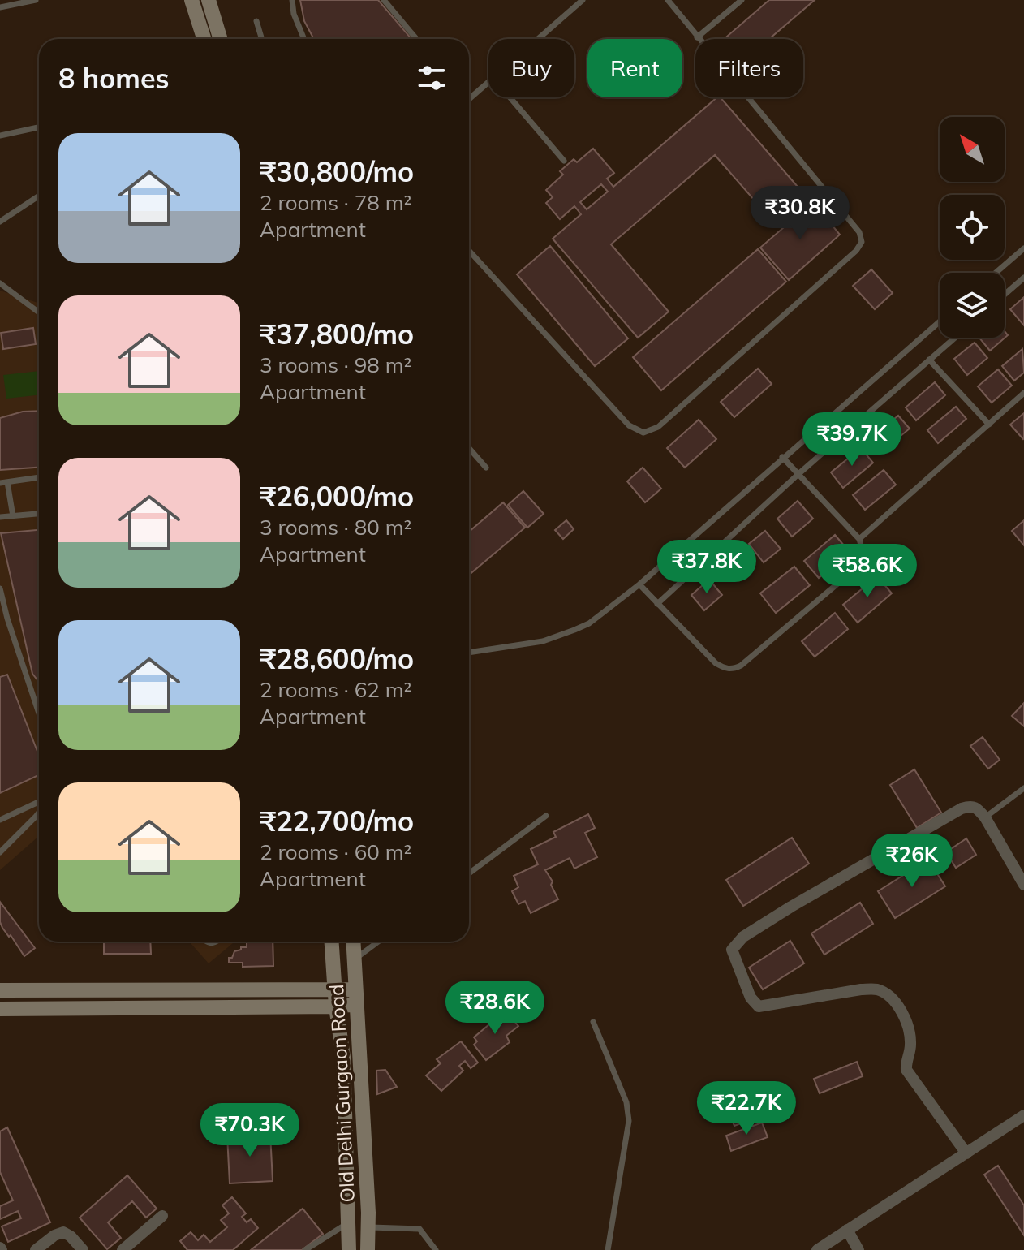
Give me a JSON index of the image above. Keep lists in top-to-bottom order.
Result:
{
  "streets": {
    "main road": ["Old Delhi Gurgaon Road"]
  },
  "north": "top left",
  "page": {
    "chip": ["Buy", "Rent", "Filters"],
    "heading": "8 homes",
    "list": [
      {
        "name": "₹30,800/mo",
        "note": "2 rooms · 78 m² · Apartment"
      },
      {
        "name": "₹37,800/mo",
        "note": "3 rooms · 98 m² · Apartment"
      },
      {
        "name": "₹26,000/mo",
        "note": "3 rooms · 80 m² · Apartment"
      },
      {
        "name": "₹28,600/mo",
        "note": "2 rooms · 62 m² · Apartment"
      },
      {
        "name": "₹22,700/mo",
        "note": "2 rooms · 60 m² · Apartment"
      }
    ],
    "price": [
      "₹30.8K",
      "₹39.7K",
      "₹37.8K",
      "₹58.6K",
      "₹26K",
      "₹28.6K",
      "₹22.7K",
      "₹70.3K"
    ]
  }
}
